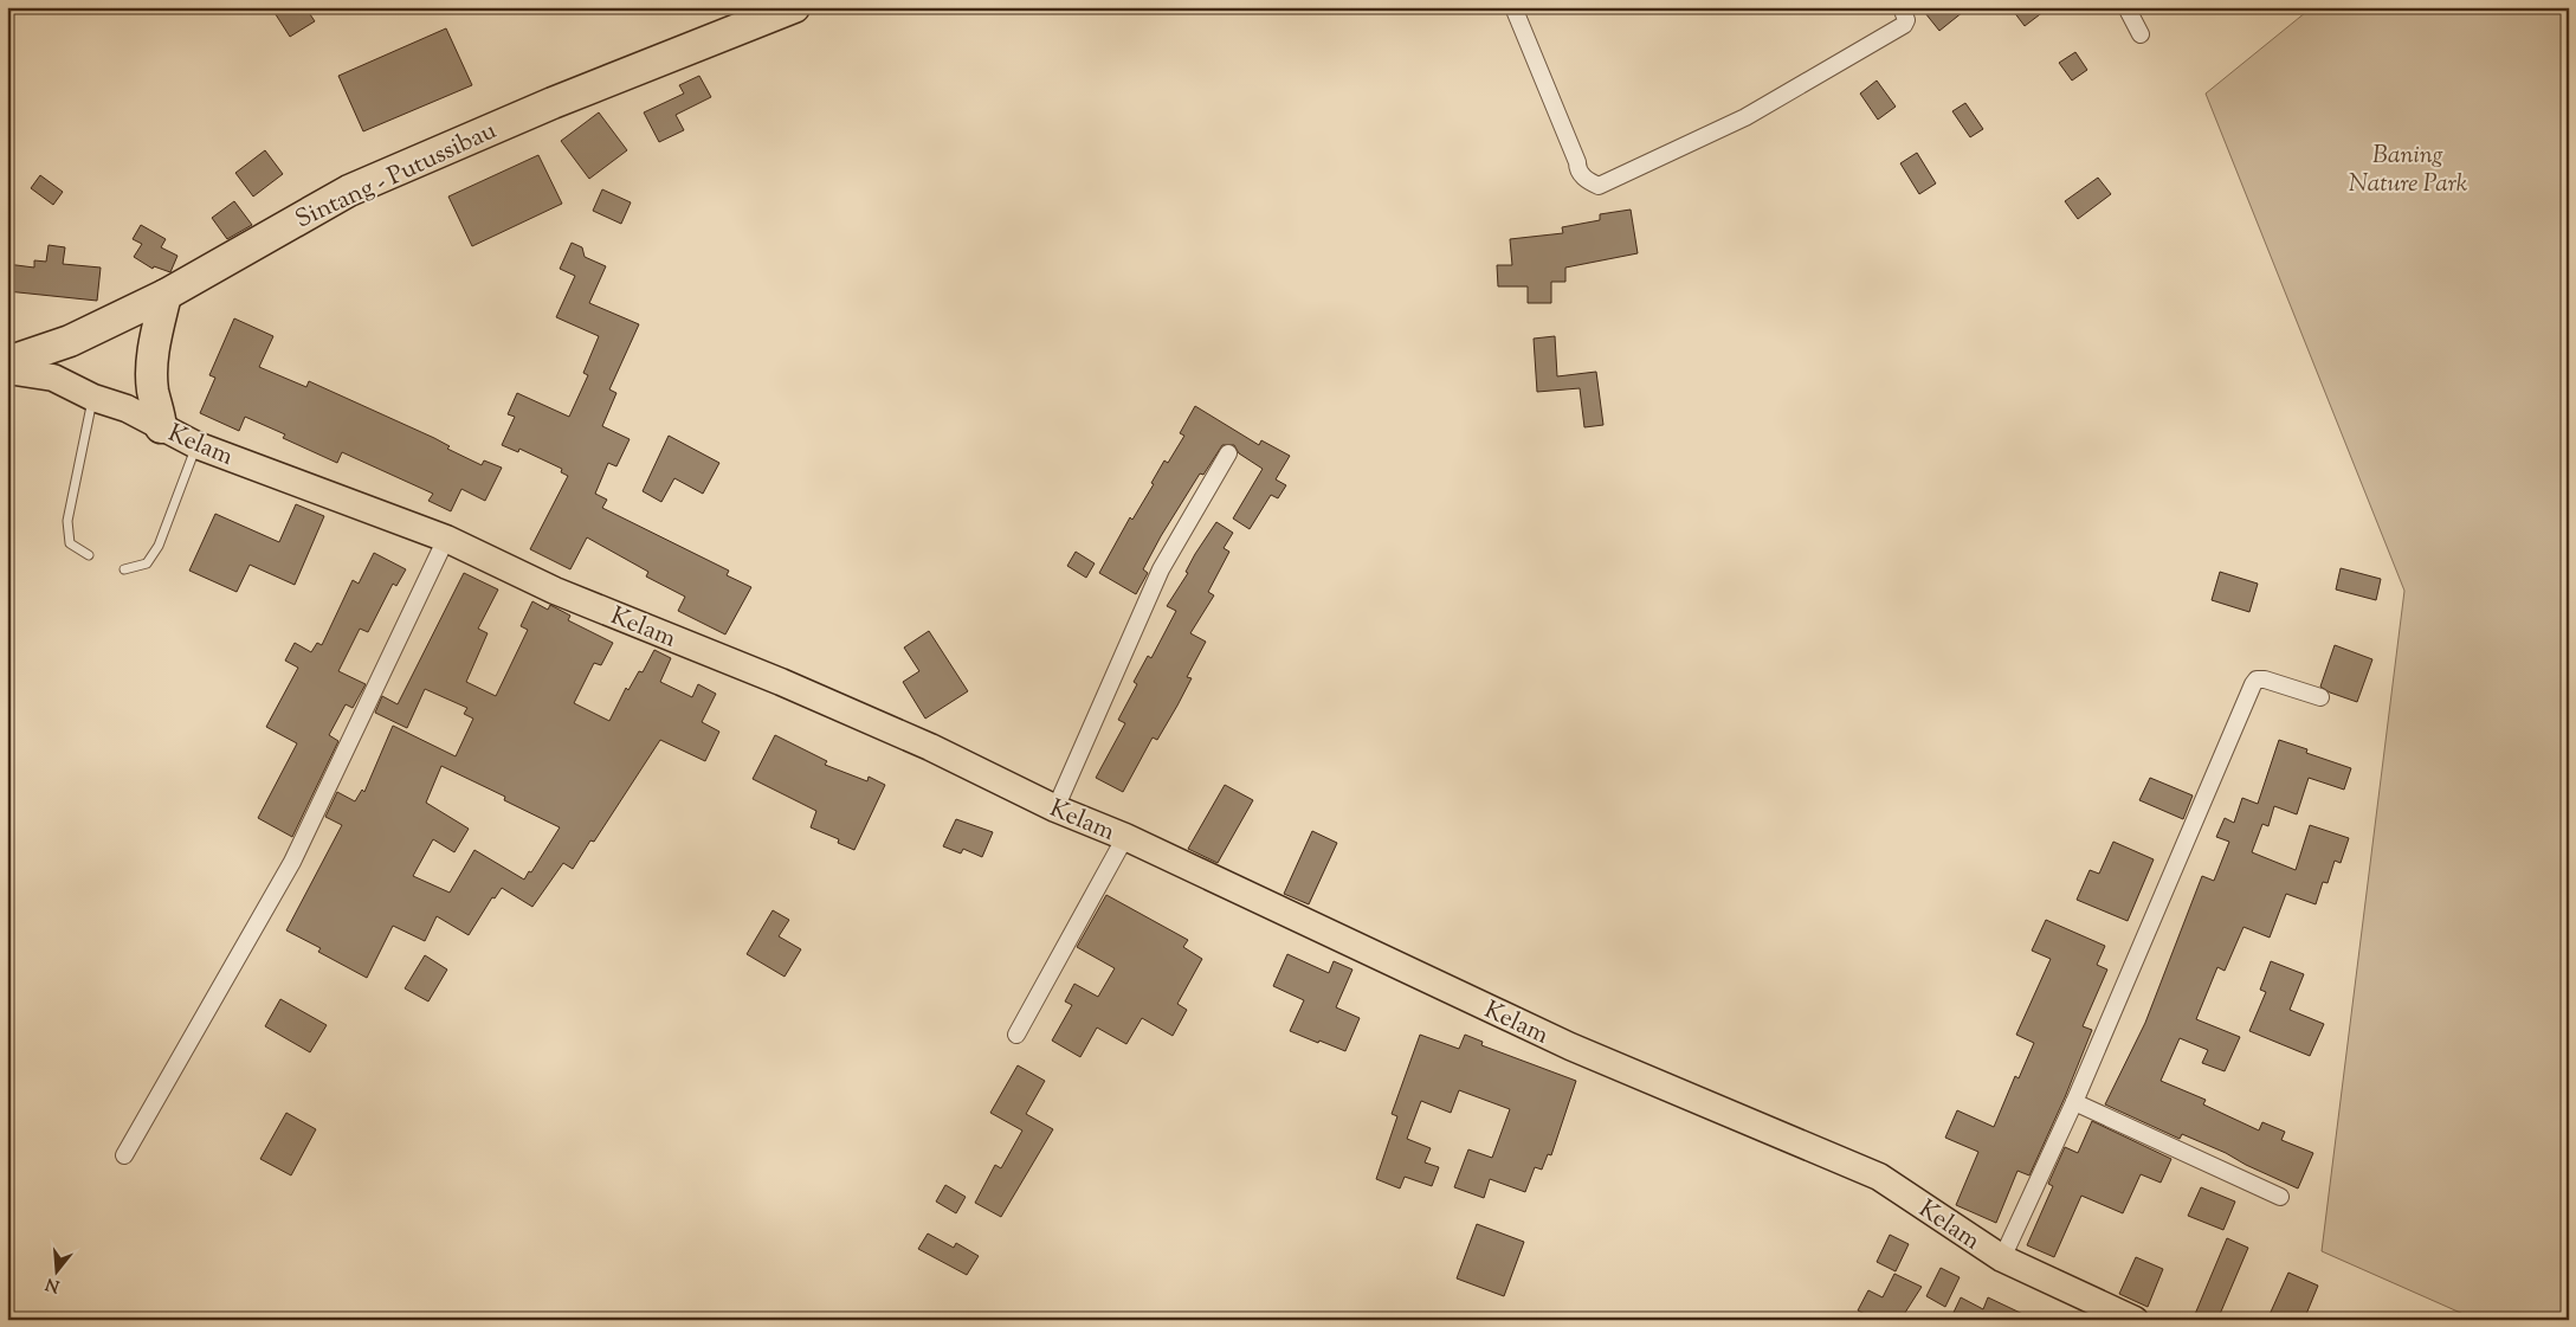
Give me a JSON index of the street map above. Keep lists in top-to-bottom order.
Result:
{
  "streets": {
    "highway": ["Sintang - Putussibau"],
    "main road": ["Kelam"]
  },
  "parks": ["Baning Nature Park"],
  "north": "bottom"
}
